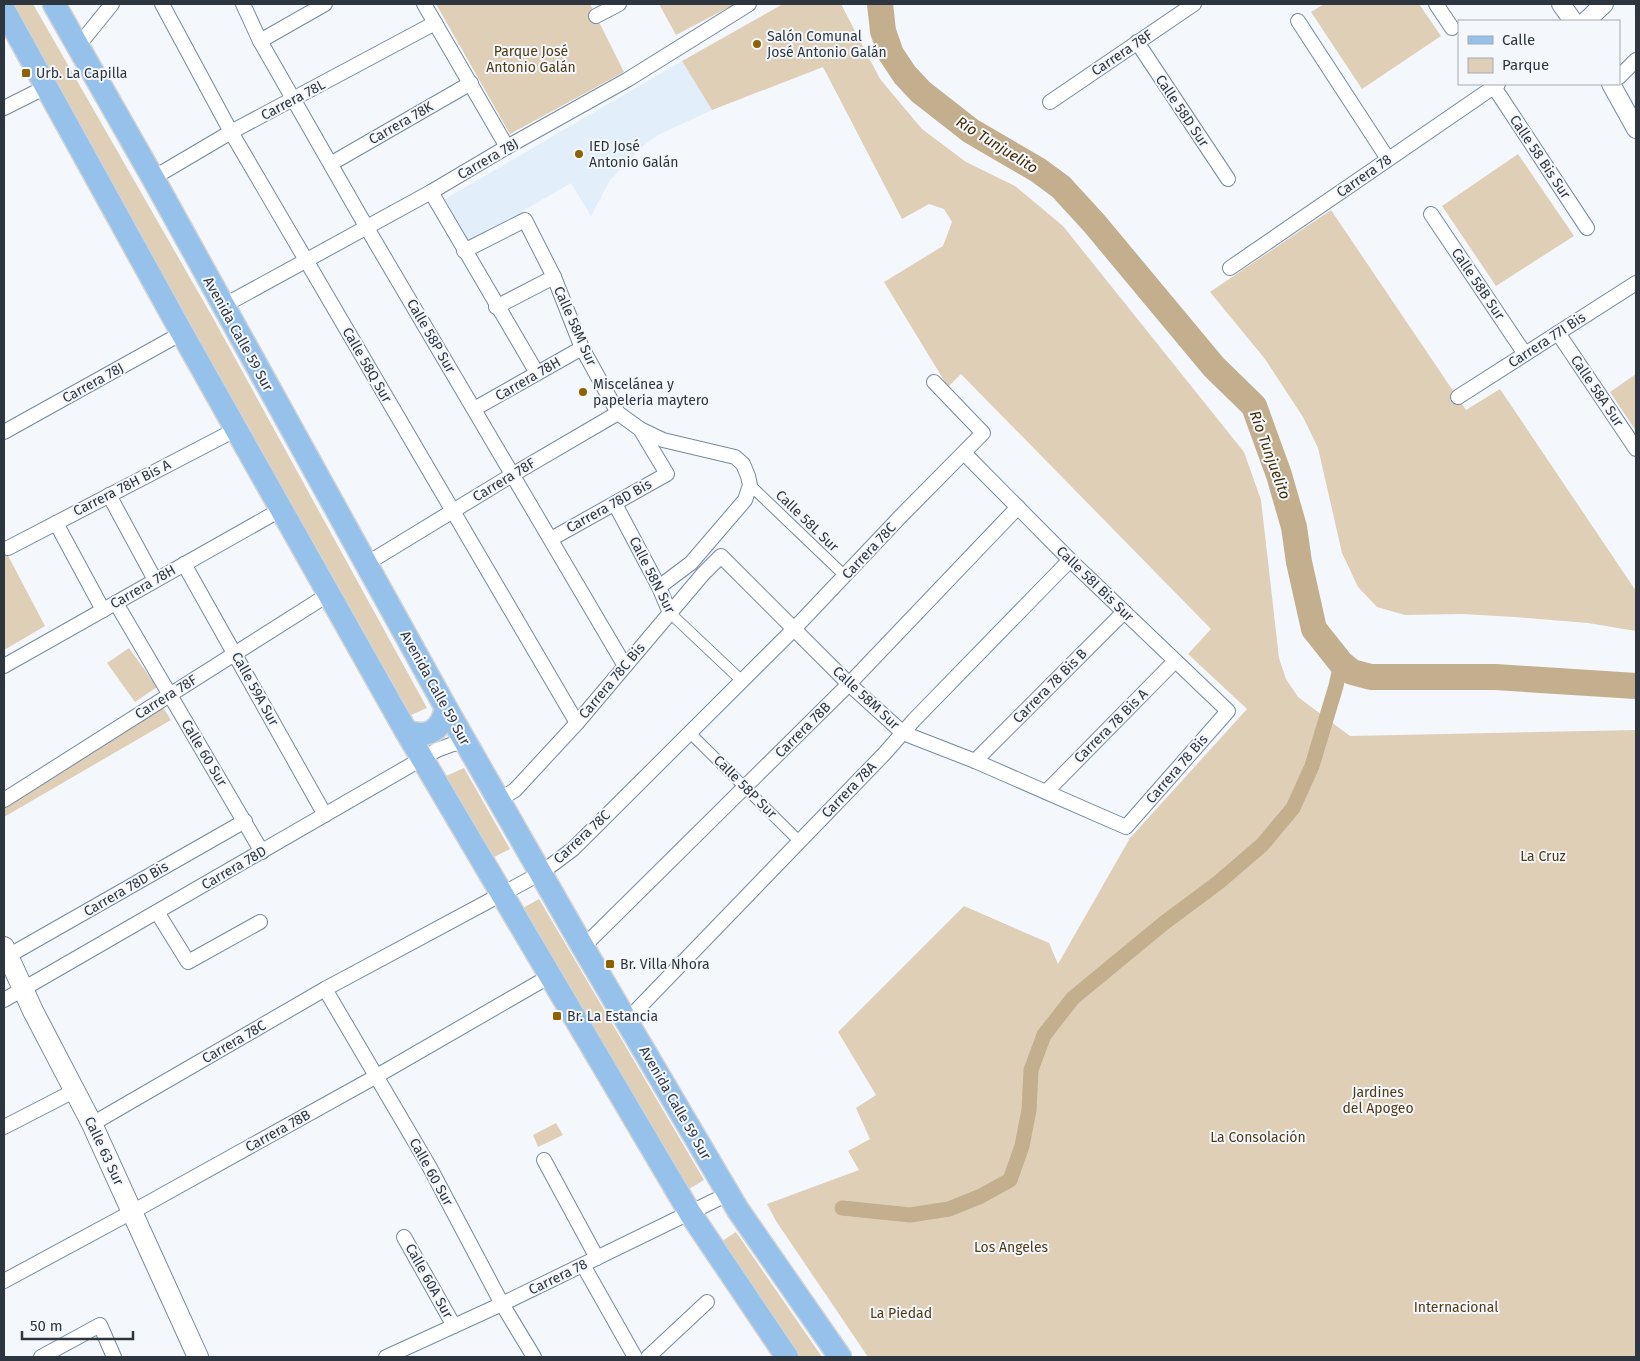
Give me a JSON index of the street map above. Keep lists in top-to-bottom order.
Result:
{
  "streets": {
    "main road": ["Avenida Calle 59 Sur", "Calle 63 Sur"],
    "street": [
      "Carrera 78F",
      "Carrera 78L",
      "Calle 58D Sur",
      "Carrera 78K",
      "Calle 58 Bis Sur",
      "Carrera 78J",
      "Carrera 78",
      "Calle 58B Sur",
      "Calle 58M Sur",
      "Calle 58P Sur",
      "Carrera 77I Bis",
      "Calle 58Q Sur",
      "Carrera 78H",
      "Calle 58A Sur",
      "Carrera 78H Bis A",
      "Carrera 78D Bis",
      "Calle 58L Sur",
      "Carrera 78C",
      "Calle 58N Sur",
      "Calle 58I Bis Sur",
      "Carrera 78C Bis",
      "Carrera 78 Bis B",
      "Calle 59A Sur",
      "Carrera 78 Bis A",
      "Carrera 78B",
      "Calle 60 Sur",
      "Carrera 78 Bis",
      "Carrera 78A",
      "Carrera 78D",
      "Calle 60A Sur"
    ]
  },
  "crossings": [
    ["Carrera 78F", "Calle 58D Sur"],
    ["Carrera 78F", "Calle 58M Sur"],
    ["Carrera 78F", "Avenida Calle 59 Sur"],
    ["Carrera 78F", "Calle 58P Sur"],
    ["Carrera 78F", "Calle 58Q Sur"],
    ["Carrera 78F", "Calle 59A Sur"],
    ["Carrera 78F", "Calle 60 Sur"],
    ["Carrera 78L", "Avenida Calle 59 Sur"],
    ["Carrera 78L", "Calle 58P Sur"],
    ["Carrera 78L", "Calle 58Q Sur"],
    ["Carrera 78K", "Calle 58P Sur"],
    ["Calle 58 Bis Sur", "Carrera 78"],
    ["Carrera 78J", "Avenida Calle 59 Sur"],
    ["Carrera 78J", "Calle 58P Sur"],
    ["Carrera 78J", "Calle 58Q Sur"],
    ["Carrera 78", "Avenida Calle 59 Sur"],
    ["Carrera 78", "Calle 60 Sur"],
    ["Carrera 78", "Calle 60A Sur"],
    ["Calle 58B Sur", "Carrera 77I Bis"],
    ["Calle 58M Sur", "Carrera 78H"],
    ["Calle 58M Sur", "Carrera 78D Bis"],
    ["Calle 58M Sur", "Carrera 78C"],
    ["Calle 58M Sur", "Carrera 78C Bis"],
    ["Calle 58M Sur", "Carrera 78 Bis B"],
    ["Calle 58M Sur", "Carrera 78 Bis A"],
    ["Calle 58M Sur", "Carrera 78B"],
    ["Calle 58M Sur", "Carrera 78 Bis"],
    ["Calle 58M Sur", "Carrera 78A"],
    ["Avenida Calle 59 Sur", "Carrera 78C"],
    ["Avenida Calle 59 Sur", "Carrera 78C Bis"],
    ["Avenida Calle 59 Sur", "Carrera 78B"],
    ["Avenida Calle 59 Sur", "Carrera 78A"],
    ["Avenida Calle 59 Sur", "Carrera 78D"],
    ["Calle 58P Sur", "Carrera 78H"],
    ["Calle 58P Sur", "Carrera 78D Bis"],
    ["Calle 58P Sur", "Carrera 78C"],
    ["Calle 58P Sur", "Carrera 78C Bis"],
    ["Calle 58P Sur", "Carrera 78B"],
    ["Calle 58P Sur", "Carrera 78A"],
    ["Carrera 77I Bis", "Calle 58A Sur"],
    ["Calle 58Q Sur", "Carrera 78C Bis"],
    ["Carrera 78H", "Calle 59A Sur"],
    ["Carrera 78H", "Calle 60 Sur"],
    ["Carrera 78D Bis", "Calle 58N Sur"],
    ["Carrera 78D Bis", "Calle 60 Sur"],
    ["Carrera 78D Bis", "Calle 63 Sur"],
    ["Calle 58L Sur", "Carrera 78C"],
    ["Carrera 78C", "Calle 58N Sur"],
    ["Carrera 78C", "Calle 58I Bis Sur"],
    ["Carrera 78C", "Calle 60 Sur"],
    ["Carrera 78C", "Calle 63 Sur"],
    ["Calle 58N Sur", "Carrera 78C Bis"],
    ["Calle 58I Bis Sur", "Carrera 78 Bis B"],
    ["Calle 58I Bis Sur", "Carrera 78 Bis A"],
    ["Calle 58I Bis Sur", "Carrera 78B"],
    ["Calle 58I Bis Sur", "Carrera 78 Bis"],
    ["Calle 58I Bis Sur", "Carrera 78A"],
    ["Calle 59A Sur", "Carrera 78D"],
    ["Carrera 78B", "Calle 60 Sur"],
    ["Carrera 78B", "Calle 63 Sur"],
    ["Calle 60 Sur", "Carrera 78D"],
    ["Carrera 78D", "Calle 63 Sur"]
  ],
  "water": ["Río Tunjuelito"],
  "parks": [
    "Parque José Antonio Galán",
    "La Cruz",
    "Jardines del Apogeo",
    "La Consolación",
    "Los Angeles",
    "Internacional",
    "La Piedad"
  ],
  "places": {
    "other": ["Salón Comunal José Antonio Galán", "IED José Antonio Galán", "Miscelánea y papeleria maytero"],
    "transit": ["Urb. La Capilla", "Br. Villa Nhora", "Br. La Estancia"]
  },
  "legend": ["Calle", "Parque"],
  "scale_bar": "50 m"
}
